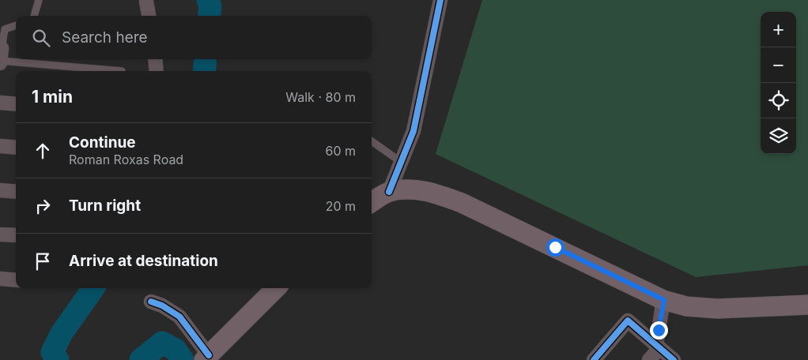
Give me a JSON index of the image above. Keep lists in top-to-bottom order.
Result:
{
  "page": {
    "map_buttons": ["+", "−"],
    "search": "Search here",
    "heading": ["1 min", "Walk · 80 m"],
    "list": [
      ["Continue", "Roman Roxas Road", "60 m"],
      ["Turn right", "20 m"],
      "Arrive at destination"
    ]
  }
}
